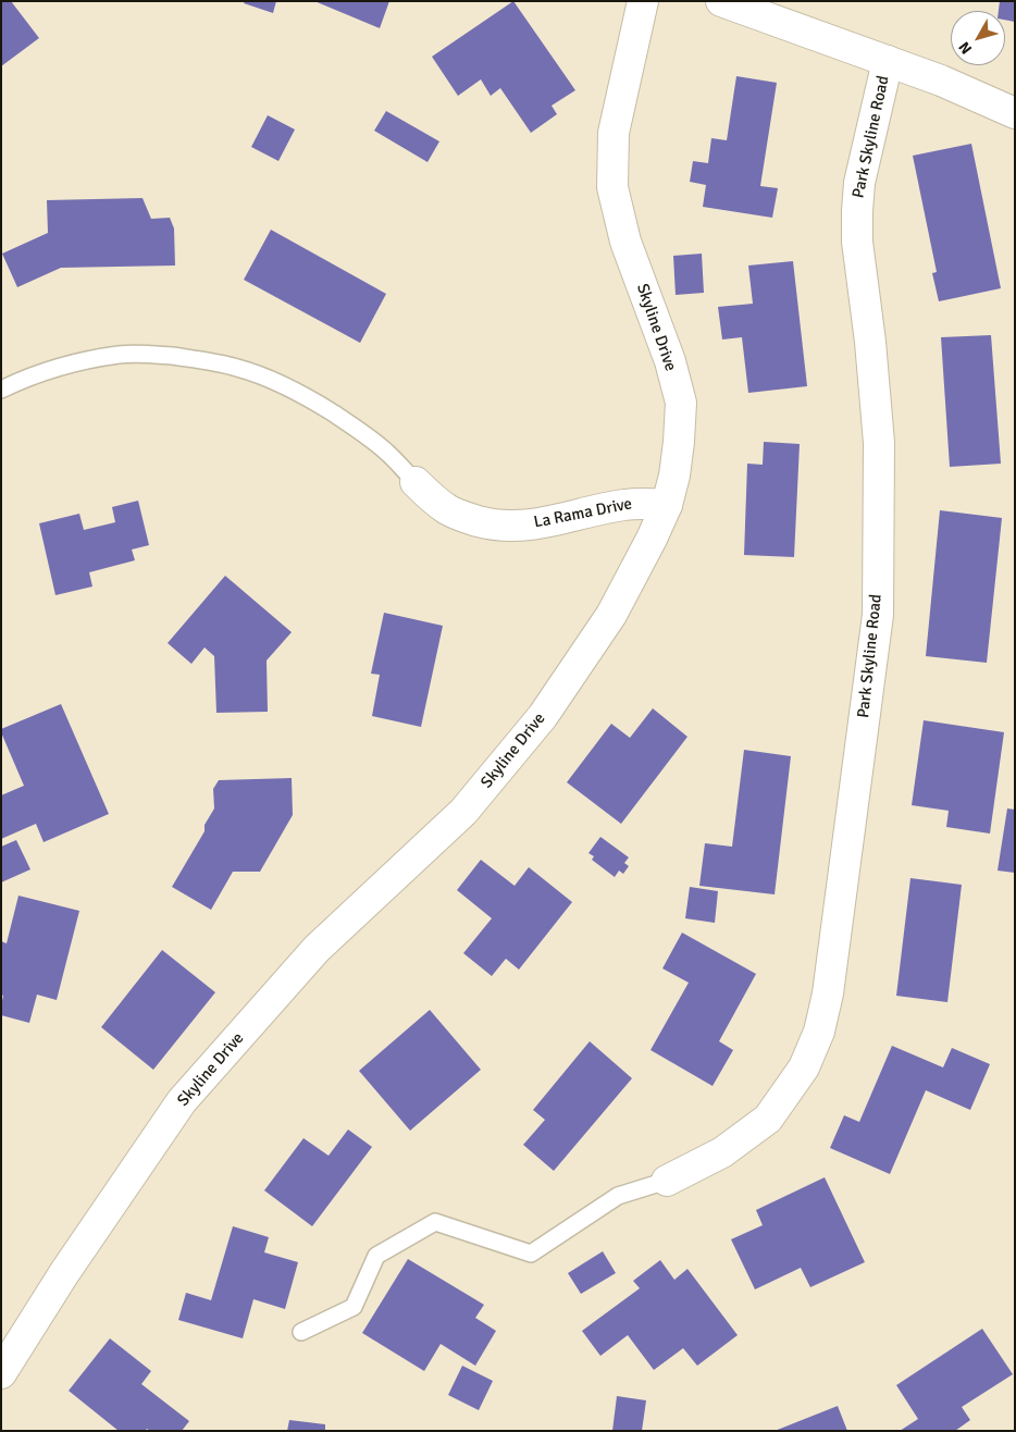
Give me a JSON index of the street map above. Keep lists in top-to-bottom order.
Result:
{
  "streets": {
    "street": ["Park Skyline Road", "Skyline Drive", "La Rama Drive"]
  },
  "crossings": [
    ["Skyline Drive", "La Rama Drive"]
  ],
  "north": "bottom left"
}
